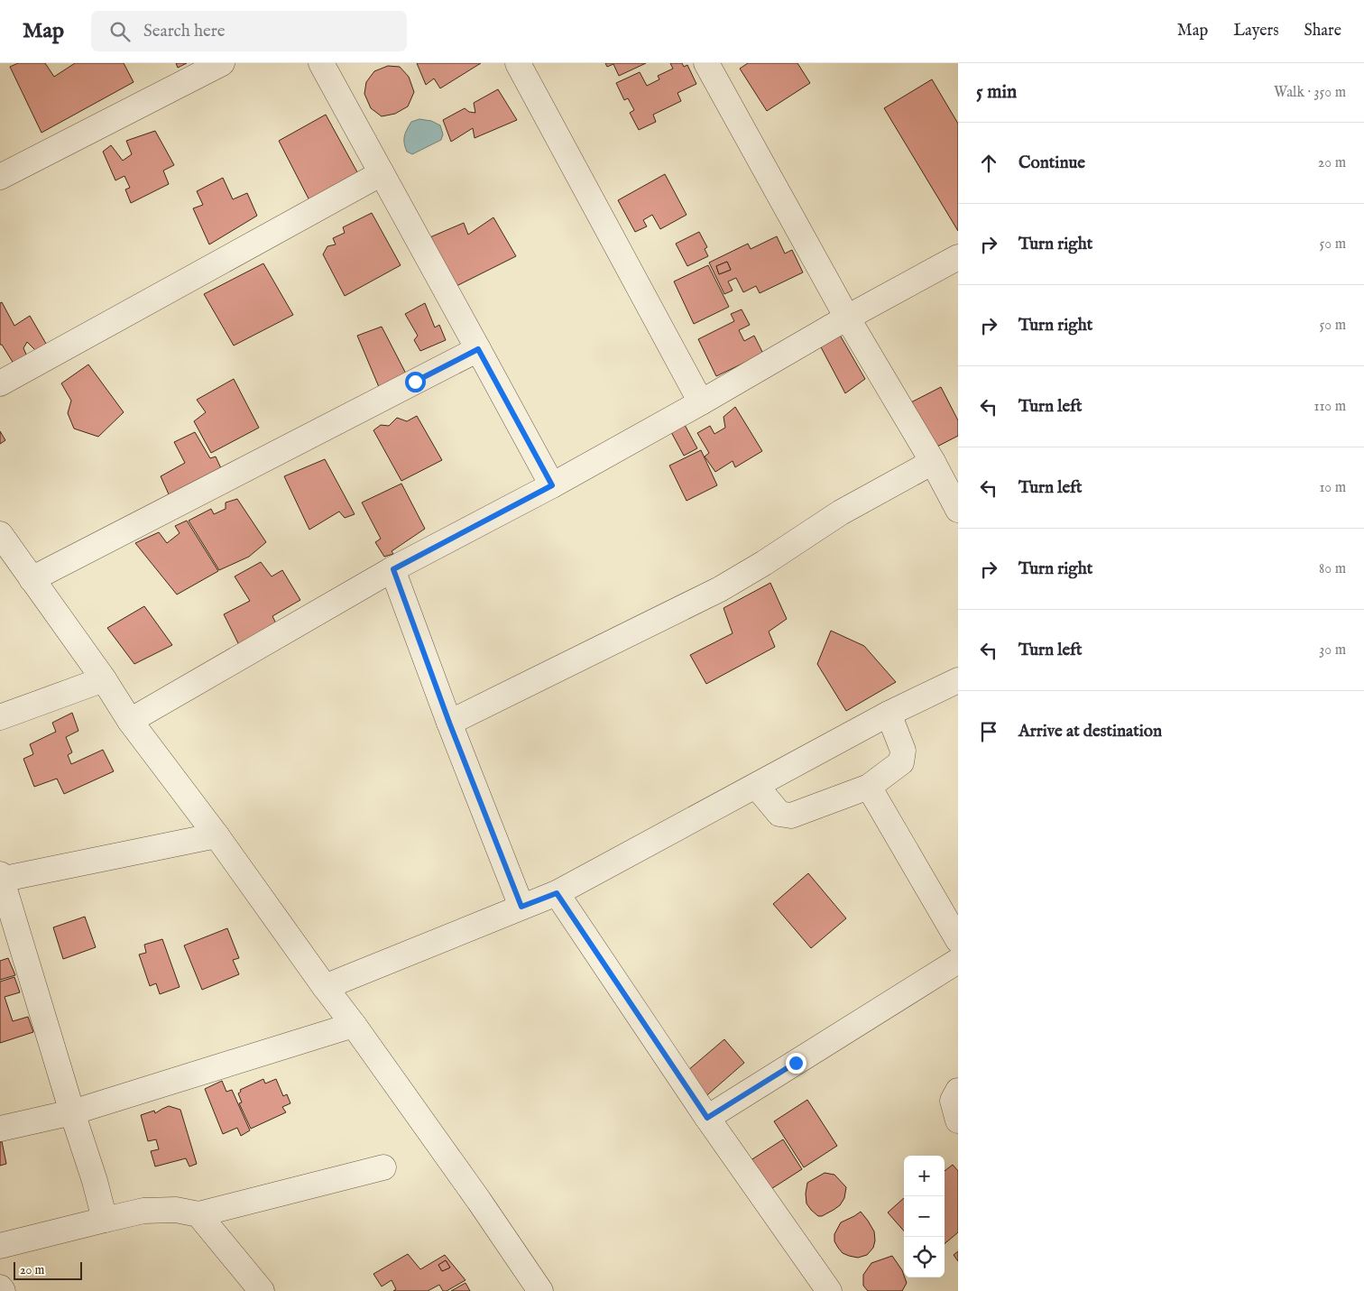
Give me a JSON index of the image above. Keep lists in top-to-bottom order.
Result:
{
  "scale_bar": "20 m",
  "page": {
    "header": "Map",
    "search": "Search here",
    "nav": ["Map", "Layers", "Share"],
    "heading": ["5 min", "Walk · 350 m"],
    "list": [
      ["Continue", "20 m"],
      ["Turn right", "50 m"],
      ["Turn right", "50 m"],
      ["Turn left", "110 m"],
      ["Turn left", "10 m"],
      ["Turn right", "80 m"],
      ["Turn left", "30 m"],
      "Arrive at destination"
    ],
    "map_buttons": ["+", "−"],
    "scale": "20 m"
  }
}
